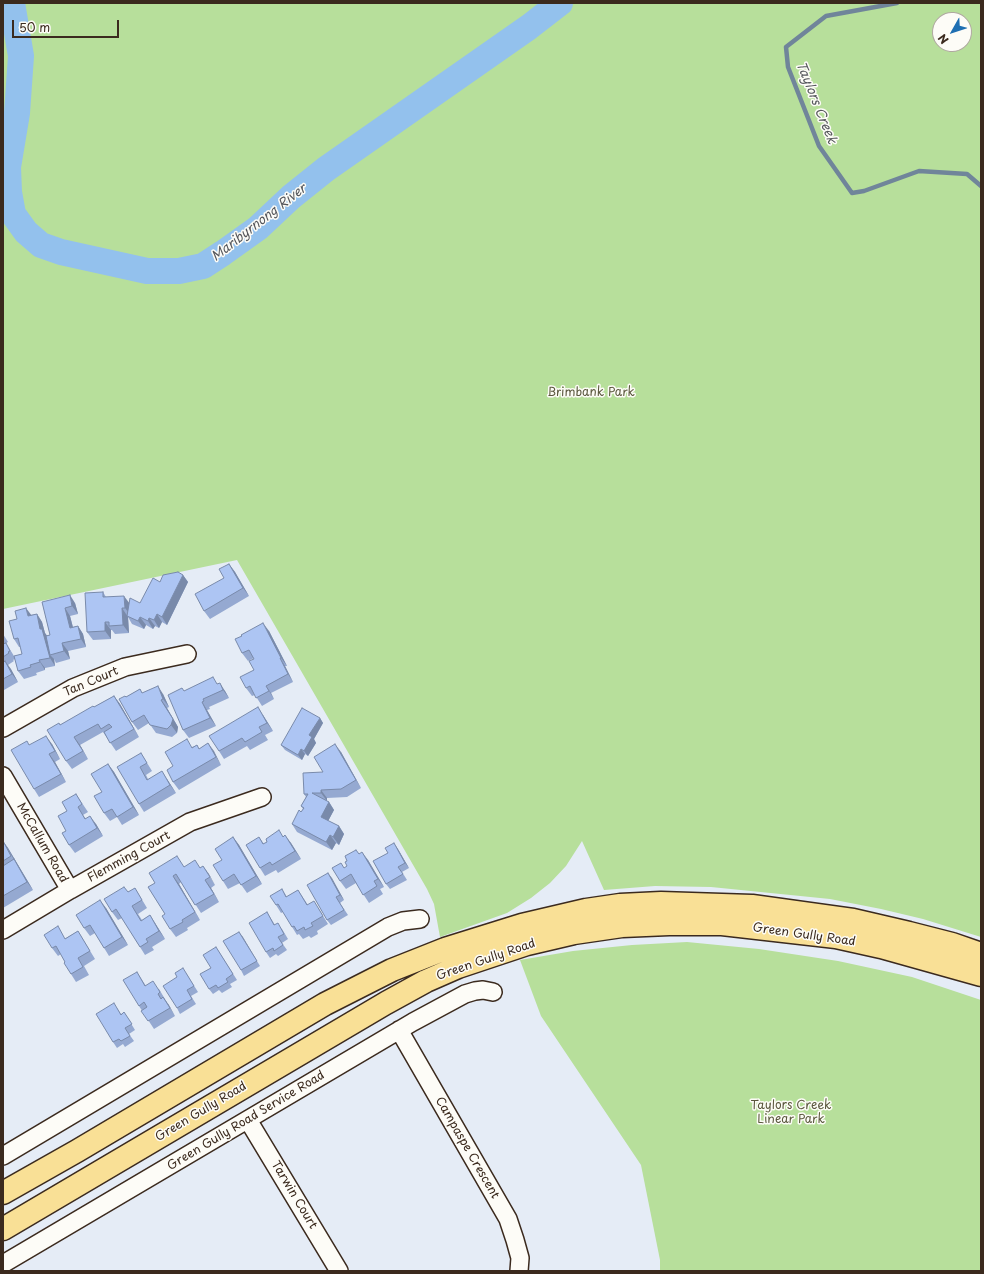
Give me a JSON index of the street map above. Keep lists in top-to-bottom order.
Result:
{
  "streets": {
    "main road": ["Green Gully Road"],
    "street": [
      "Tan Court",
      "McCallum Road",
      "Flemming Court",
      "Green Gully Road Service Road",
      "Campaspe Crescent",
      "Tarwin Court"
    ]
  },
  "crossings": [
    ["McCallum Road", "Flemming Court"],
    ["Green Gully Road Service Road", "Campaspe Crescent"],
    ["Green Gully Road Service Road", "Tarwin Court"]
  ],
  "water": ["Taylors Creek", "Maribyrnong River"],
  "parks": ["Brimbank Park", "Taylors Creek Linear Park"],
  "scale_bar": "50 m",
  "north": "bottom left"
}
